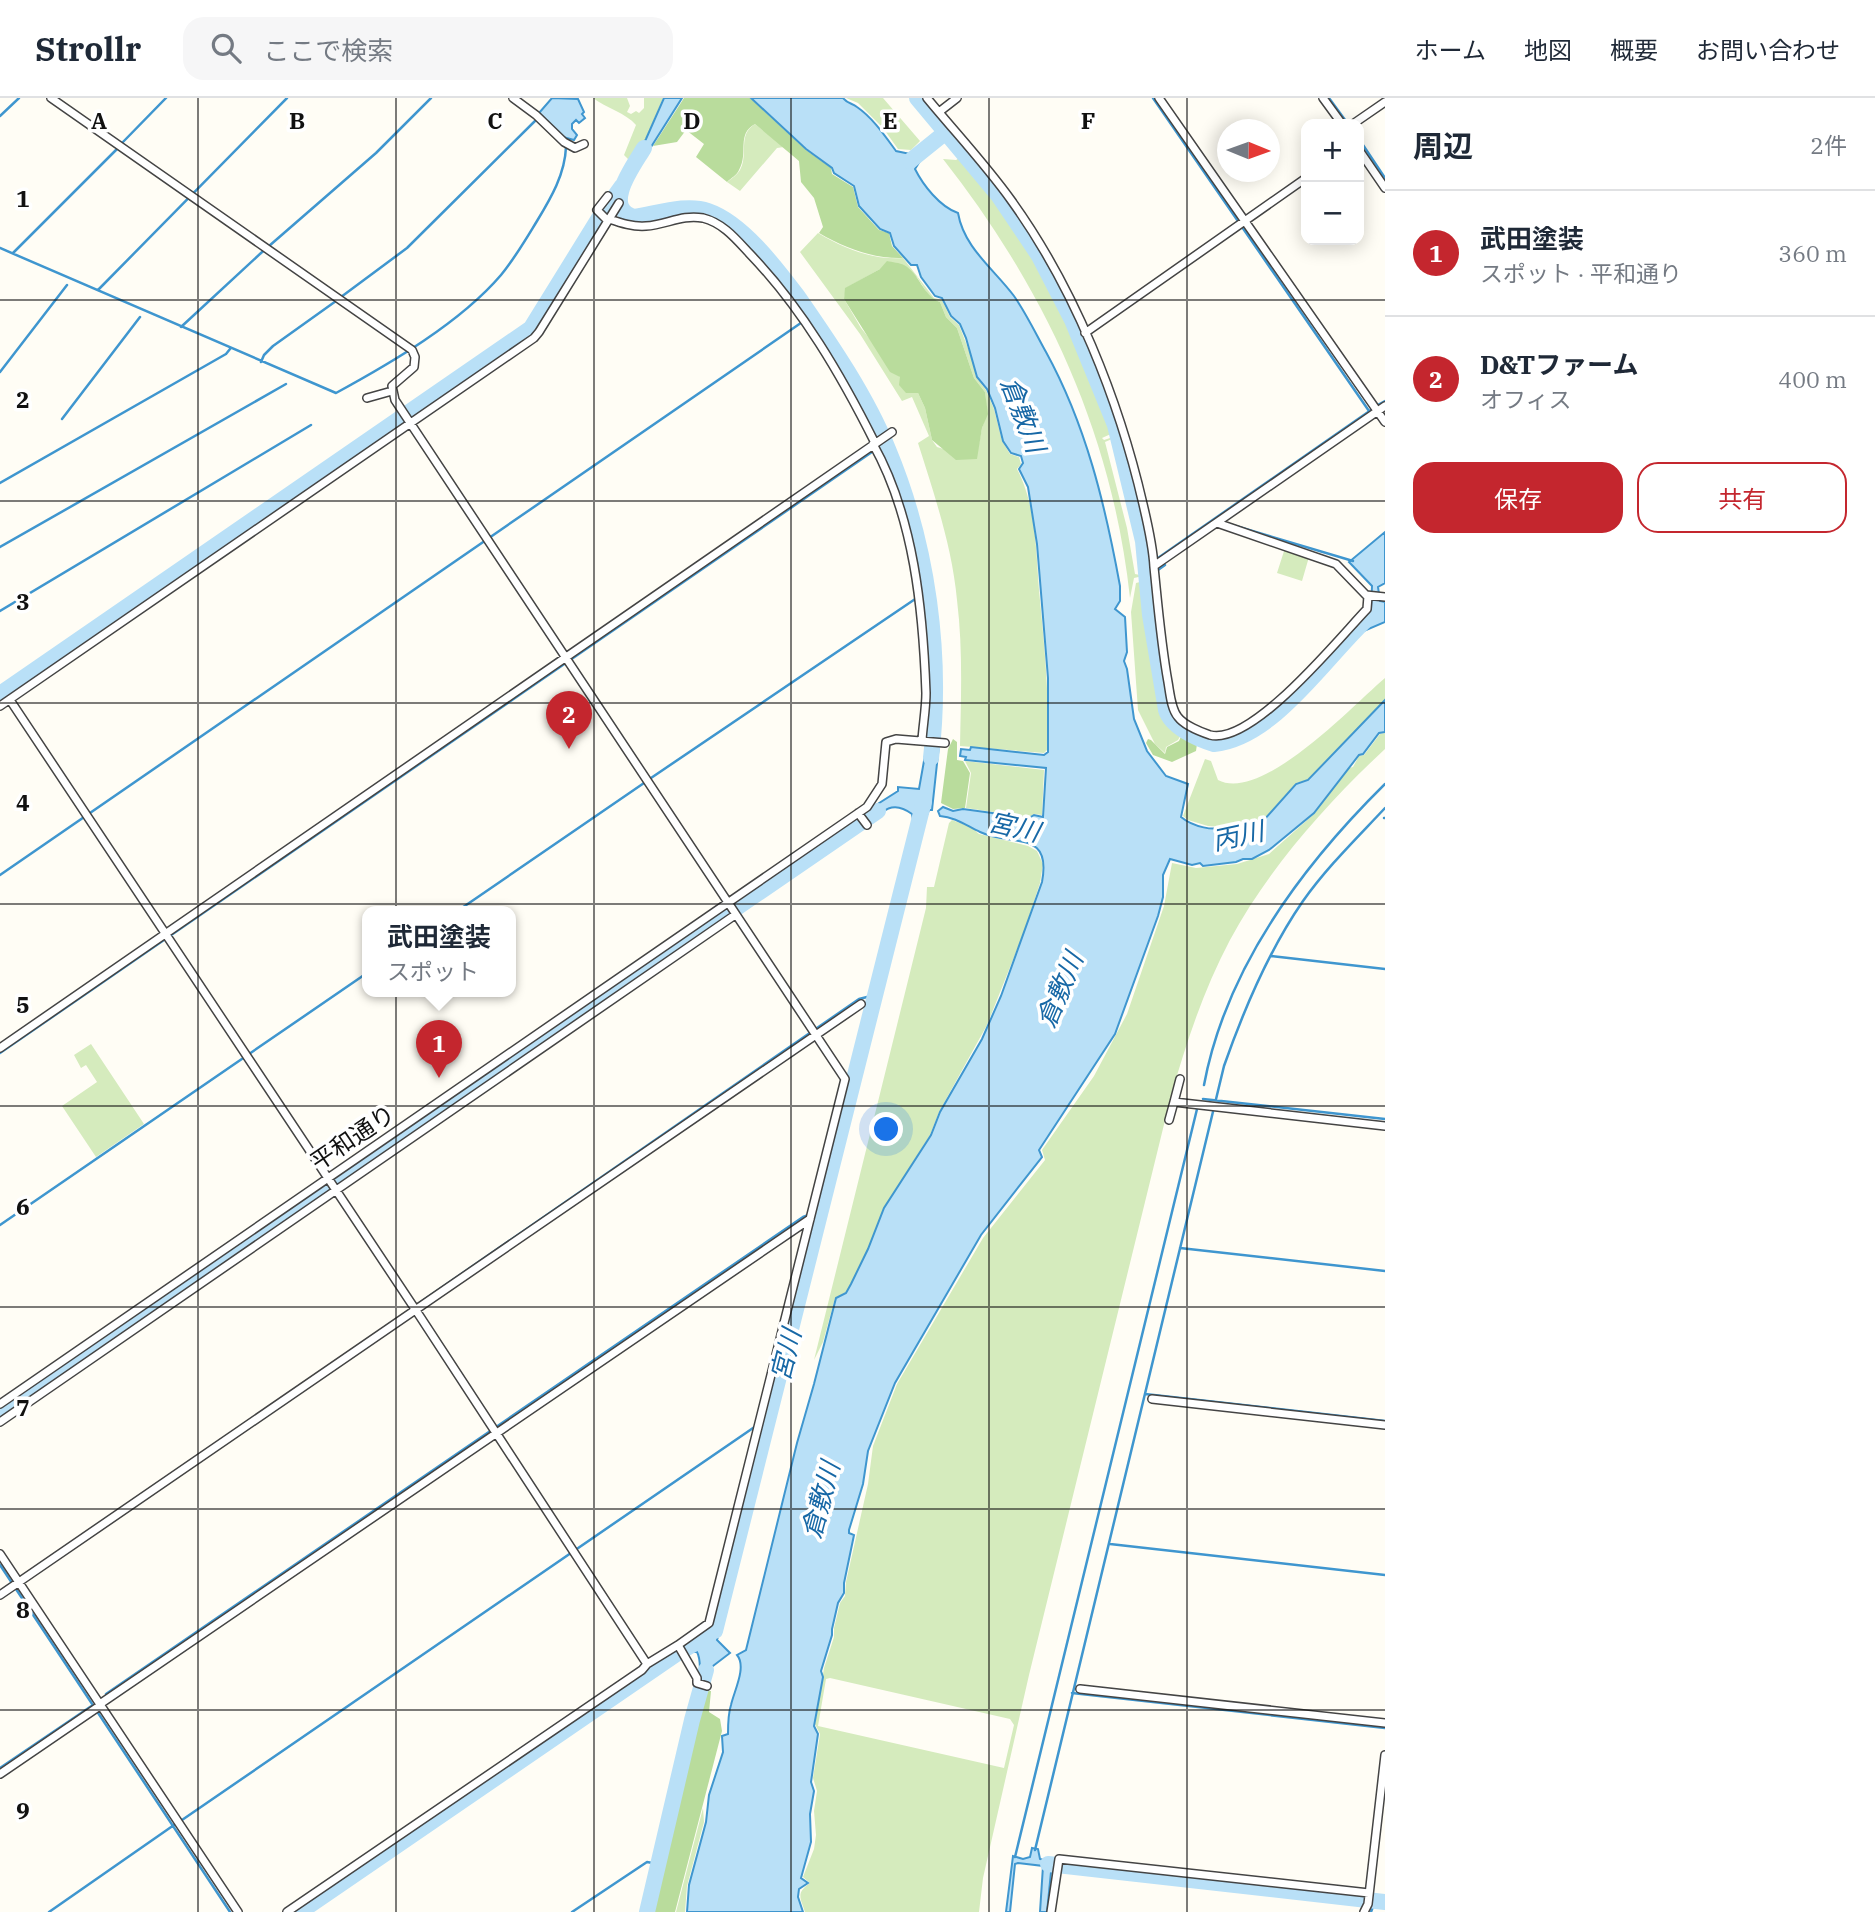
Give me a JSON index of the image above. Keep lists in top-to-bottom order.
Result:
{
  "streets": {
    "street": ["平和通り"]
  },
  "water": ["倉敷川", "宮川", "丙川"],
  "north": "right",
  "page": {
    "header": "Strollr",
    "search": "ここで検索",
    "nav": [
      "ホーム",
      "地図",
      "概要",
      "お問い合わせ"
    ],
    "heading": ["周辺", "2件"],
    "map_buttons": ["+", "−"],
    "list": [
      {
        "mark": "1",
        "name": "武田塗装",
        "note": "スポット · 平和通り",
        "value": "360 m"
      },
      {
        "mark": "2",
        "name": "D&Tファーム",
        "note": "オフィス",
        "value": "400 m"
      }
    ],
    "buttons": ["保存", "共有"],
    "pins": ["2", "1"],
    "popup": ["武田塗装", "スポット"]
  },
  "grid": {
    "columns": [
      "A",
      "B",
      "C",
      "D",
      "E",
      "F"
    ],
    "rows": [
      "1",
      "2",
      "3",
      "4",
      "5",
      "6",
      "7",
      "8",
      "9"
    ]
  }
}
